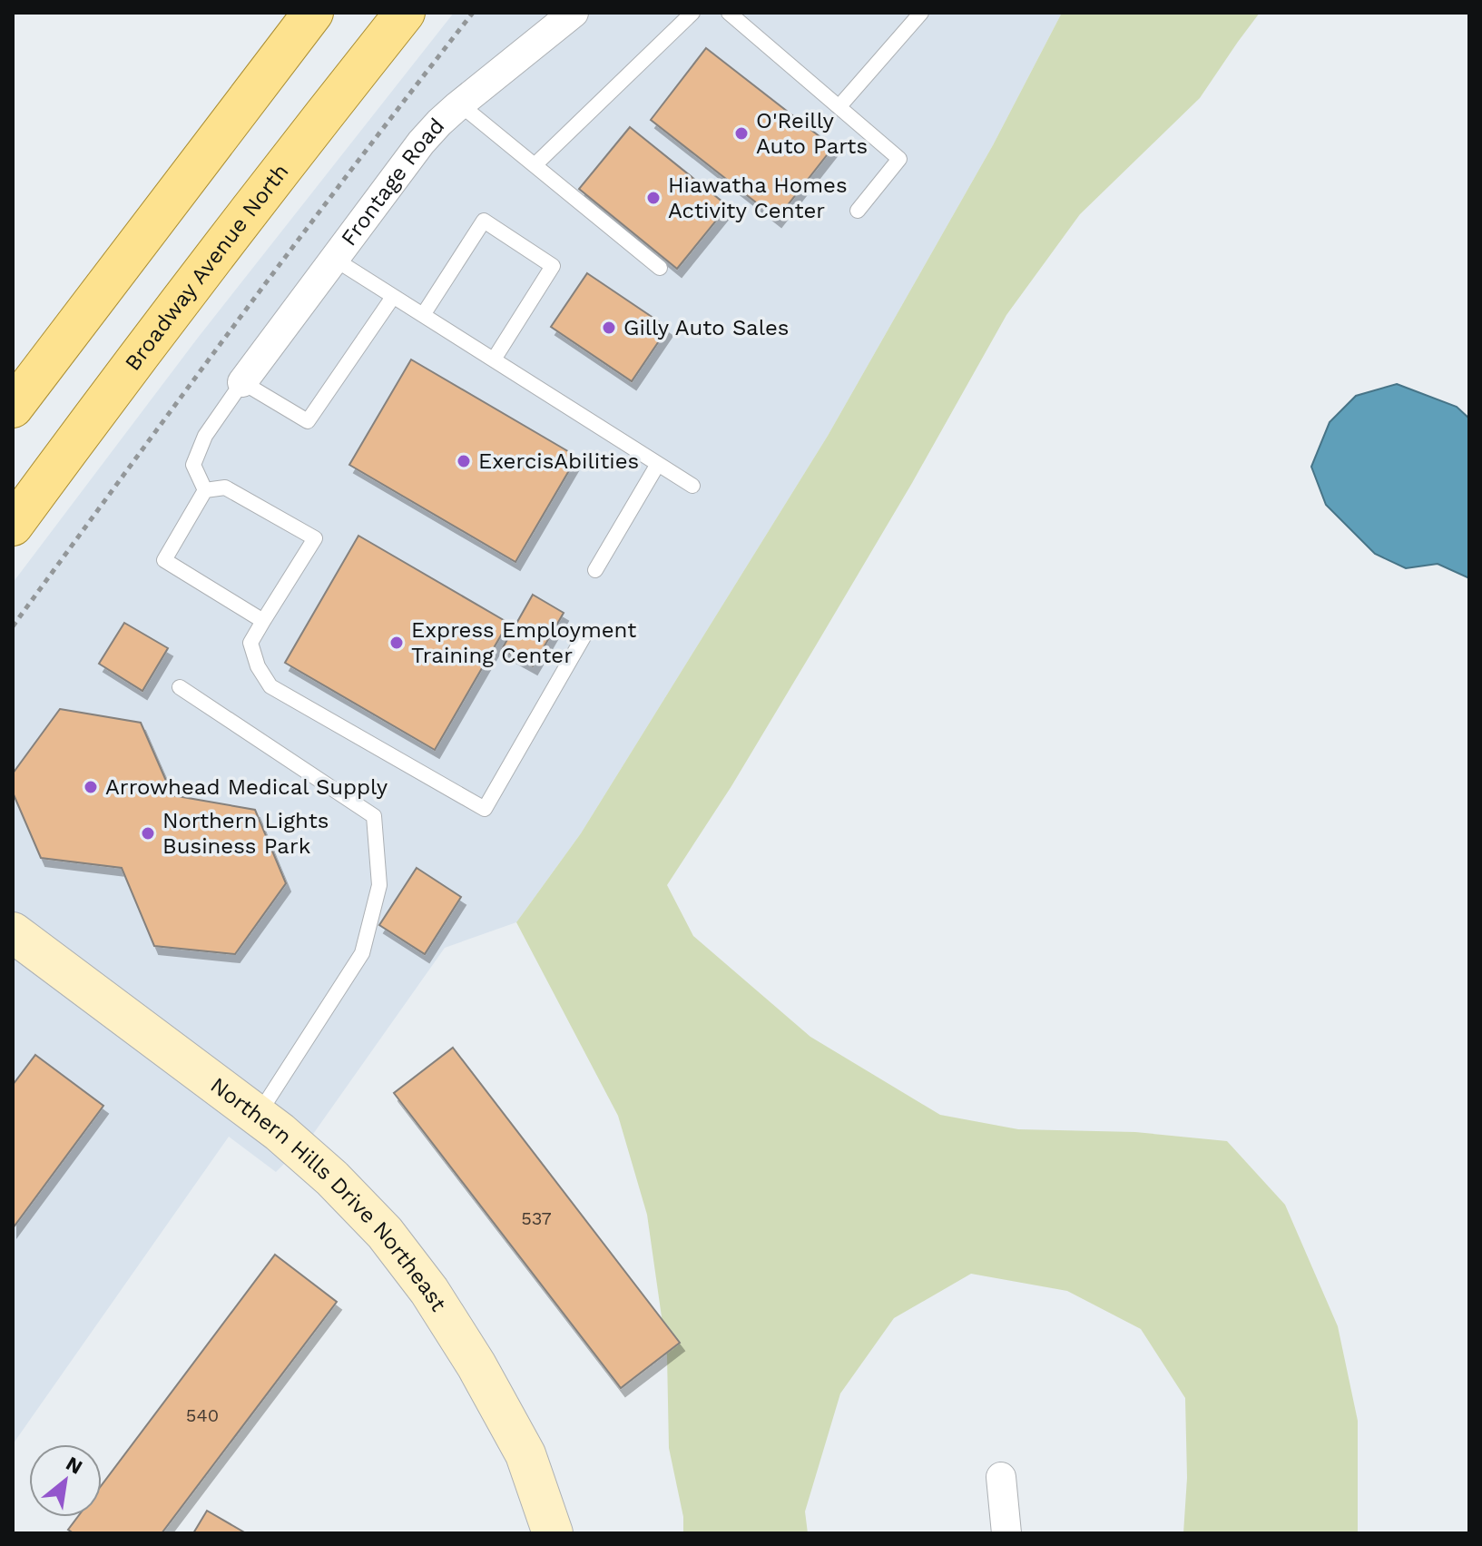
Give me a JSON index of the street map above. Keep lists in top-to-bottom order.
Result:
{
  "streets": {
    "main road": ["Broadway Avenue North"],
    "street": ["Frontage Road", "Northern Hills Drive Northeast"]
  },
  "places": [
    "O'Reilly Auto Parts",
    "Hiawatha Homes Activity Center",
    "Gilly Auto Sales",
    "ExercisAbilities",
    "Express Employment Training Center",
    "Arrowhead Medical Supply",
    "Northern Lights Business Park"
  ],
  "house_numbers": ["537", "540"],
  "north": "top right"
}
